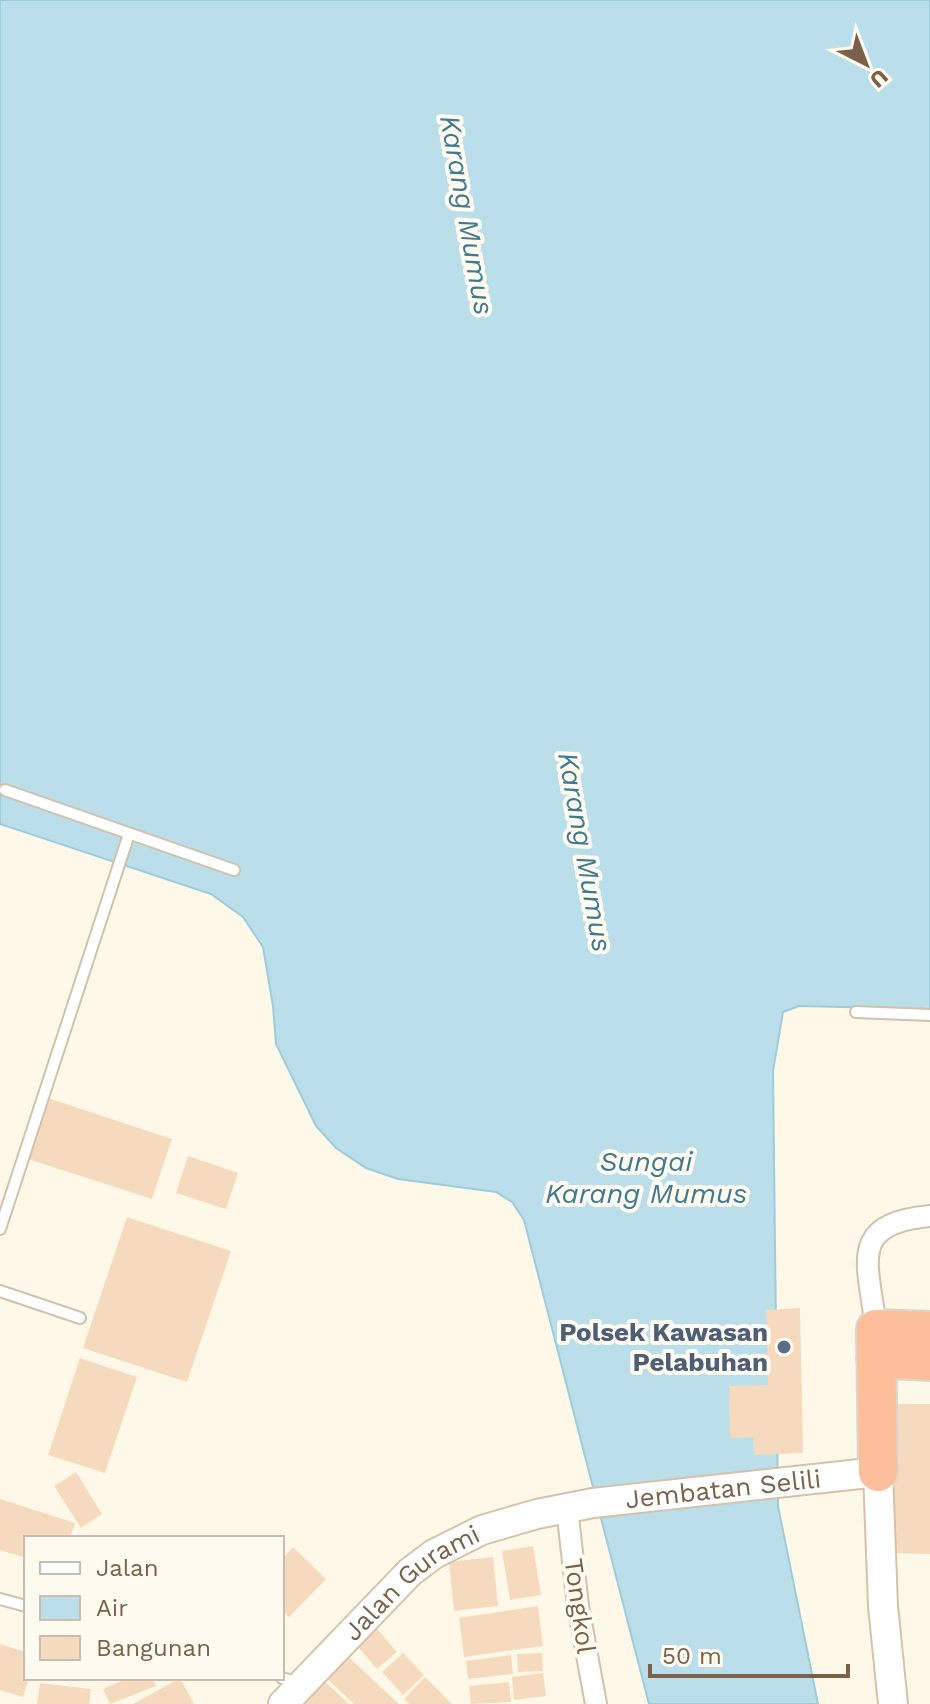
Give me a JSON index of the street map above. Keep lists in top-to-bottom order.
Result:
{
  "streets": {
    "street": ["Jembatan Selili", "Jalan Gurami", "Tongkol"]
  },
  "crossings": [
    ["Jembatan Selili", "Jalan Gurami"],
    ["Jembatan Selili", "Tongkol"],
    ["Jalan Gurami", "Tongkol"]
  ],
  "water": ["Karang Mumus", "Sungai Karang Mumus"],
  "places": ["Polsek Kawasan Pelabuhan"],
  "legend": ["Jalan", "Air", "Bangunan"],
  "scale_bar": "50 m",
  "north": "bottom right"
}
